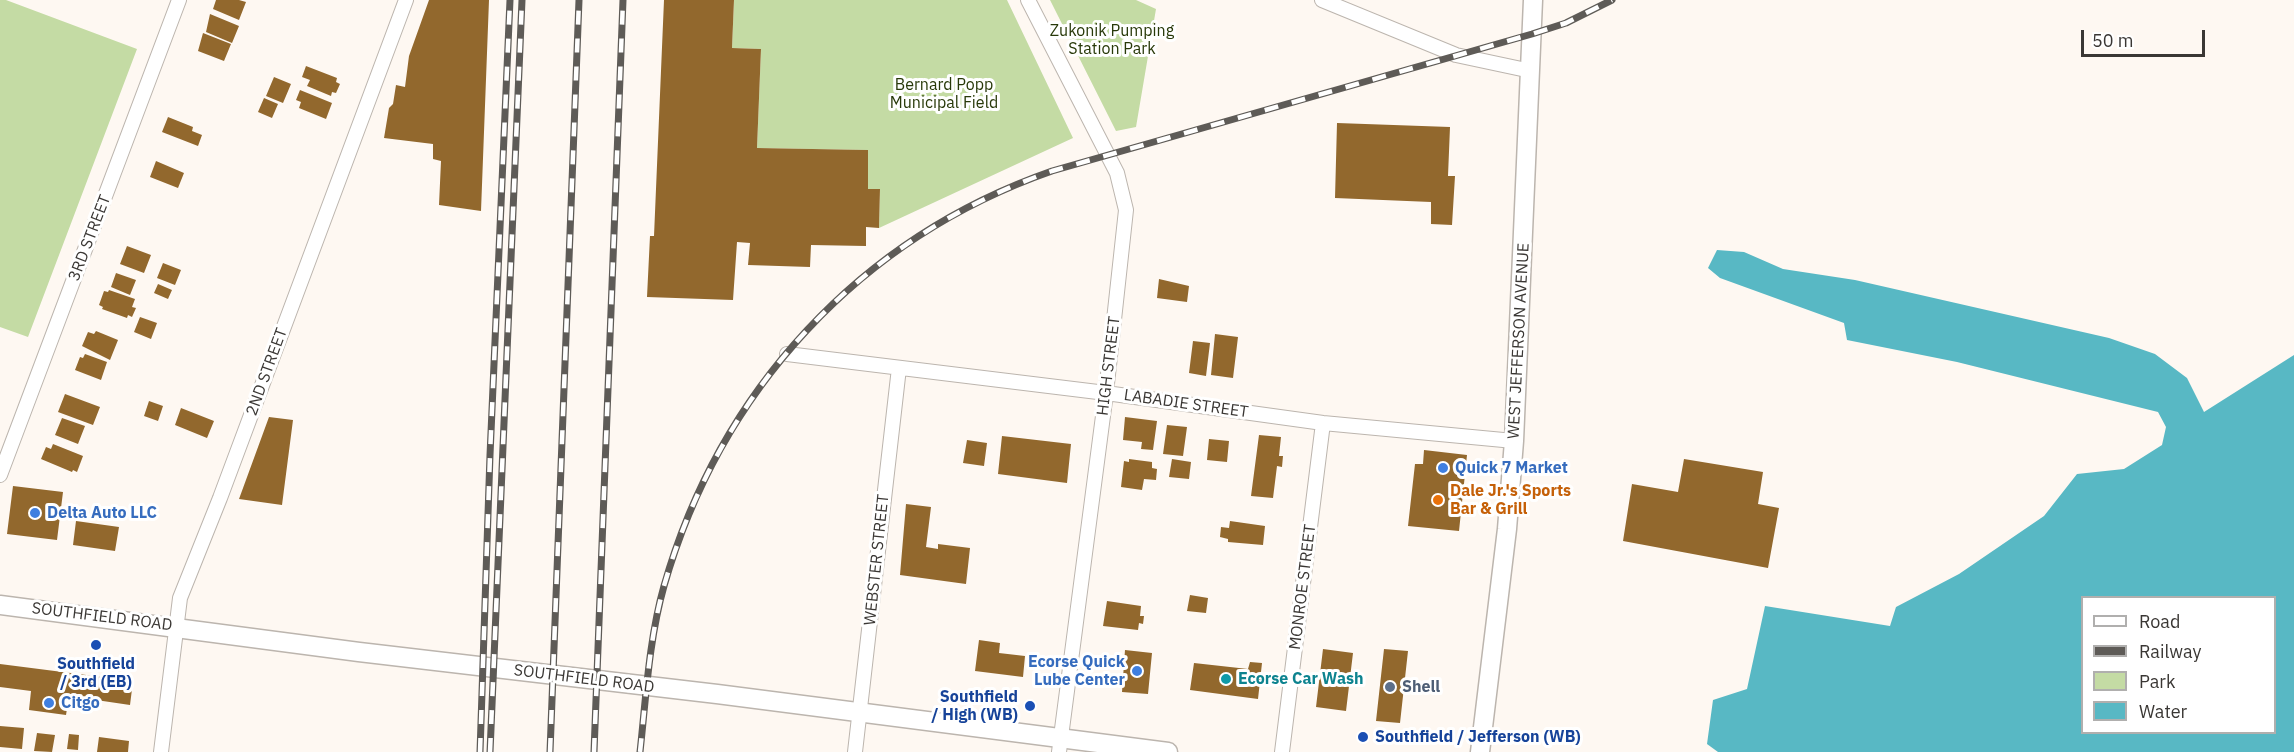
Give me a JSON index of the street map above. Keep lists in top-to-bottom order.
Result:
{
  "streets": {
    "main road": ["WEST JEFFERSON AVENUE", "SOUTHFIELD ROAD"],
    "street": [
      "3RD STREET",
      "HIGH STREET",
      "2ND STREET",
      "LABADIE STREET",
      "WEBSTER STREET",
      "MONROE STREET"
    ]
  },
  "crossings": [
    ["WEST JEFFERSON AVENUE", "LABADIE STREET"],
    ["HIGH STREET", "LABADIE STREET"],
    ["HIGH STREET", "SOUTHFIELD ROAD"],
    ["2ND STREET", "SOUTHFIELD ROAD"],
    ["LABADIE STREET", "WEBSTER STREET"],
    ["LABADIE STREET", "MONROE STREET"],
    ["WEBSTER STREET", "SOUTHFIELD ROAD"]
  ],
  "parks": ["Zukonik Pumping Station Park", "Bernard Popp Municipal Field"],
  "places": [
    "Quick 7 Market",
    "Dale Jr.'s Sports Bar & Grill",
    "Delta Auto LLC",
    "Southfield / 3rd (EB)",
    "Ecorse Quick Lube Center",
    "Ecorse Car Wash",
    "Shell",
    "Citgo",
    "Southfield / High (WB)",
    "Southfield / Jefferson (WB)"
  ],
  "legend": [
    "Road",
    "Railway",
    "Park",
    "Water"
  ],
  "scale_bar": "50 m"
}
